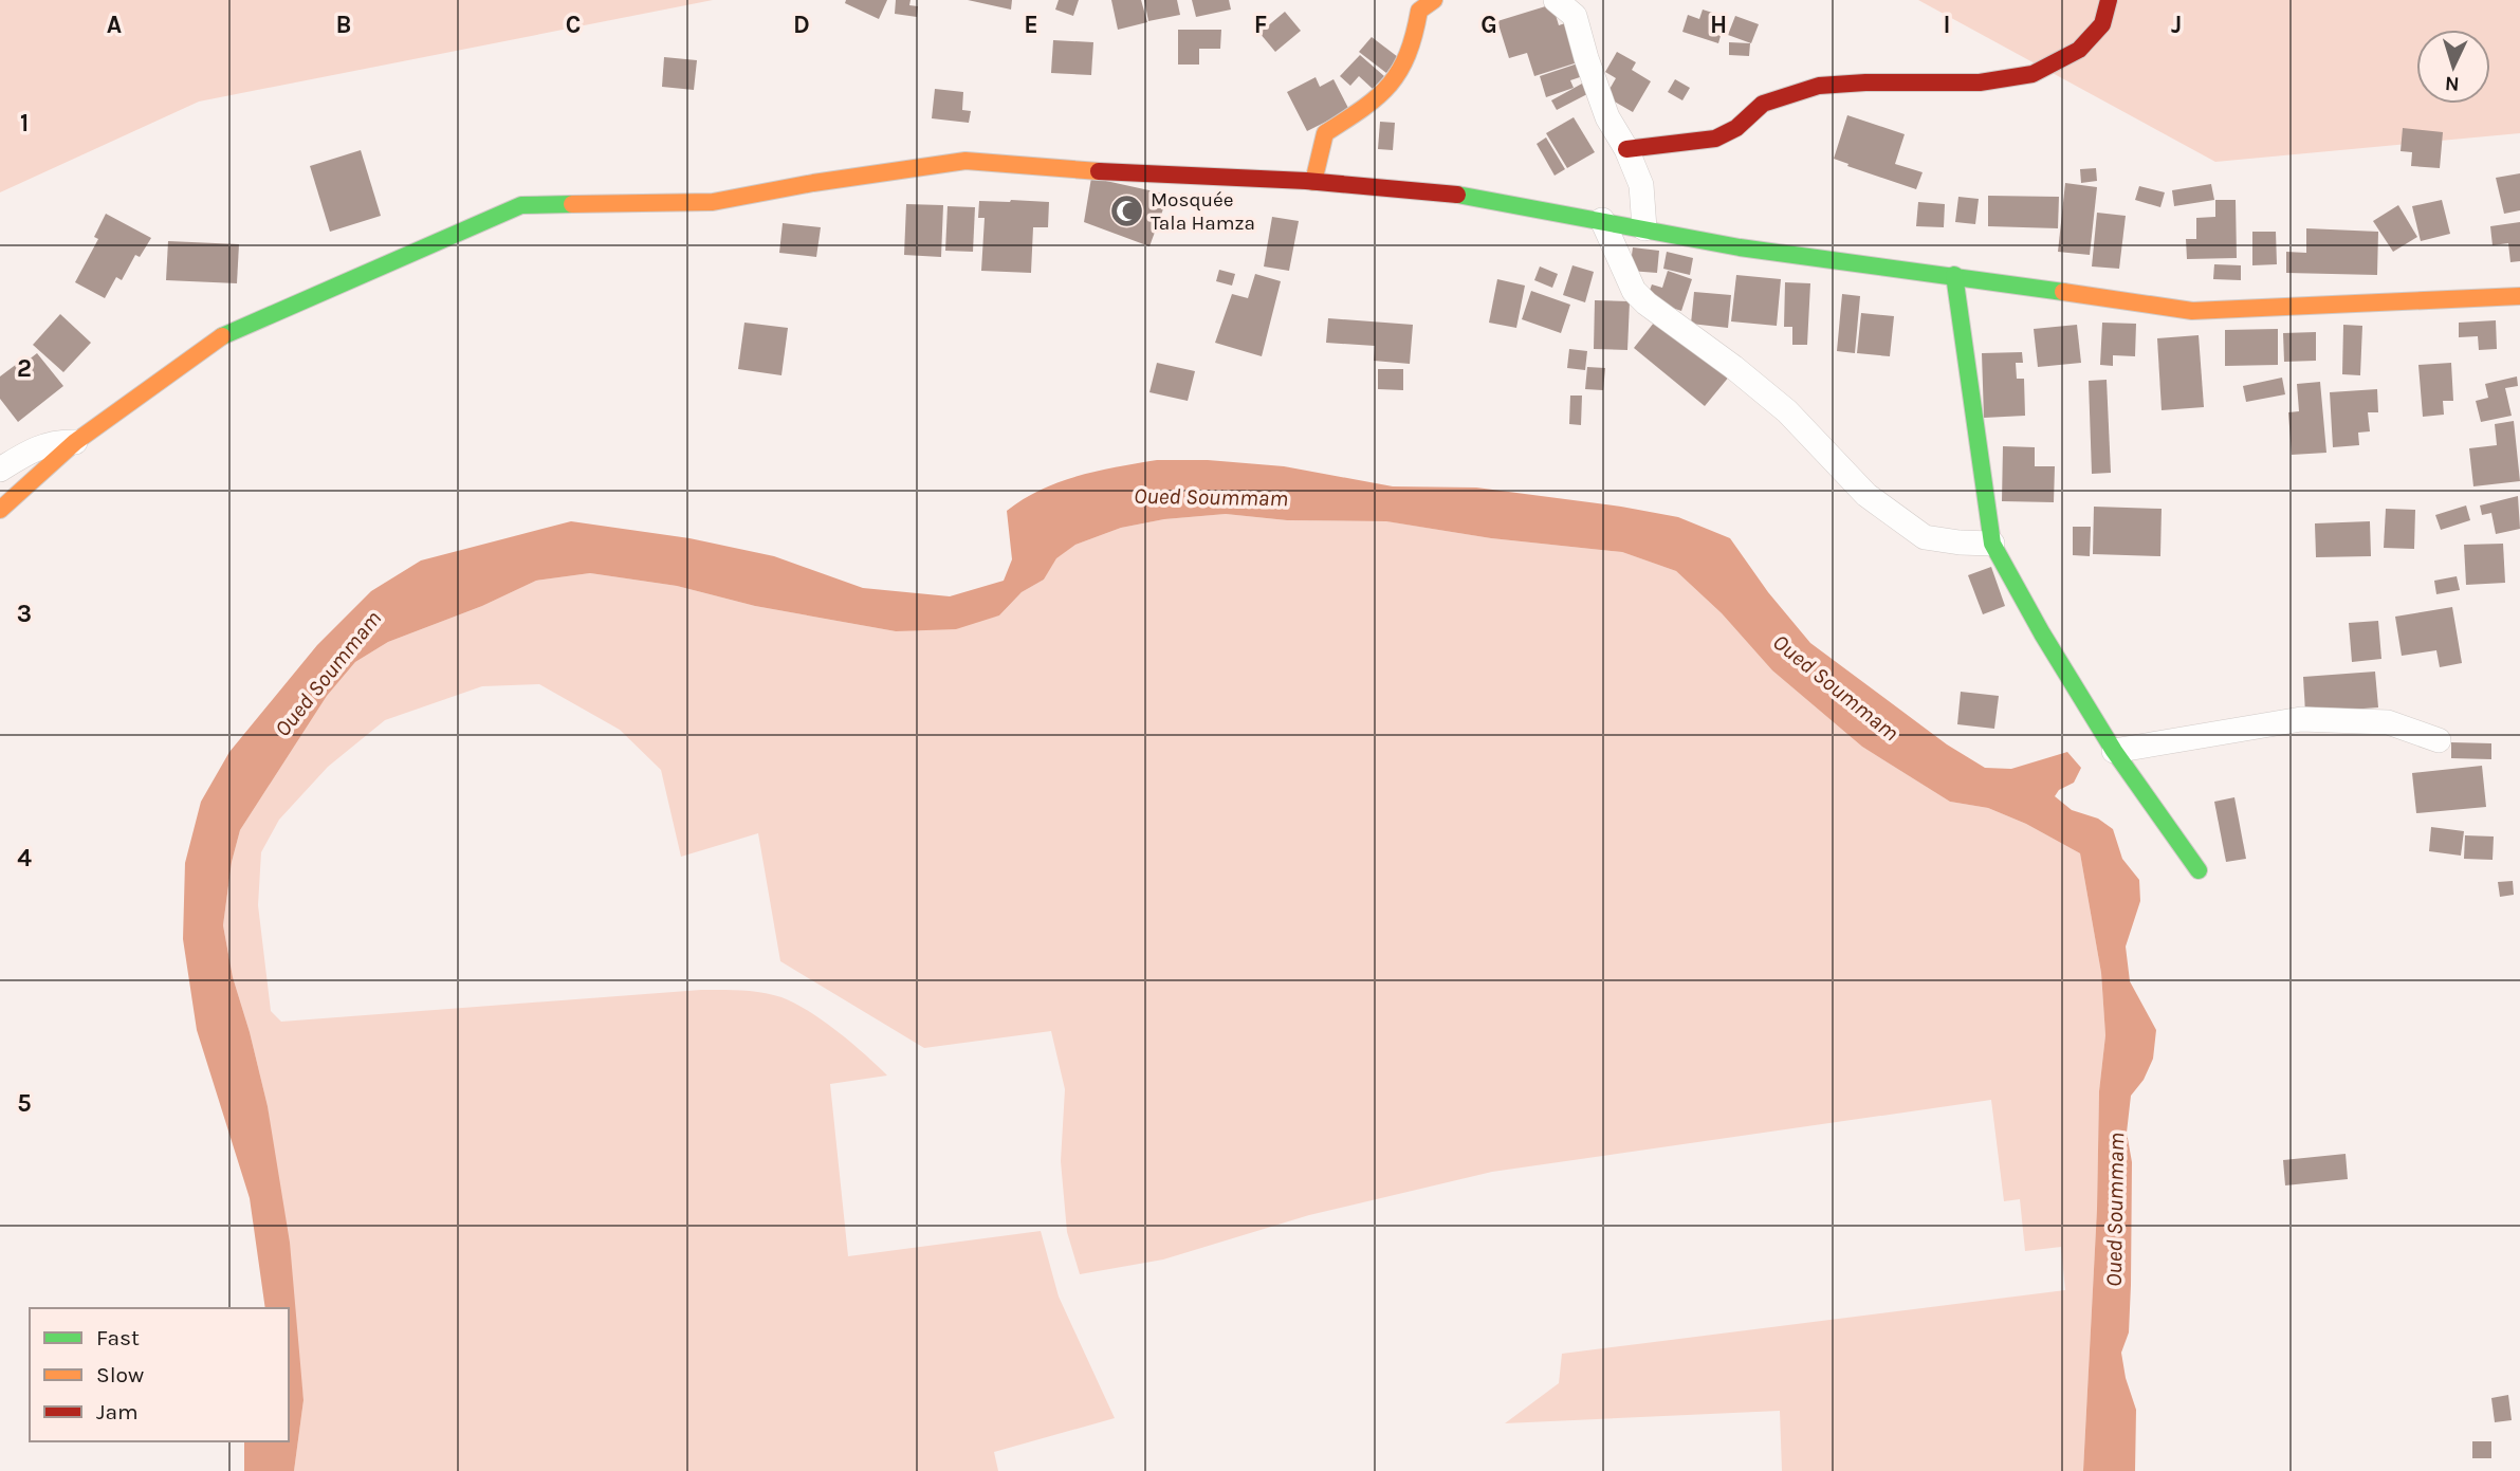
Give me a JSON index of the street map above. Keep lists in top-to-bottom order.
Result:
{
  "water": ["Oued Soummam"],
  "places": {
    "mosque": ["Mosquée Tala Hamza"]
  },
  "legend": ["Fast", "Slow", "Jam"],
  "north": "bottom",
  "grid": {
    "columns": [
      "A",
      "B",
      "C",
      "D",
      "E",
      "F",
      "G",
      "H",
      "I",
      "J"
    ],
    "rows": [
      "1",
      "2",
      "3",
      "4",
      "5"
    ]
  }
}
